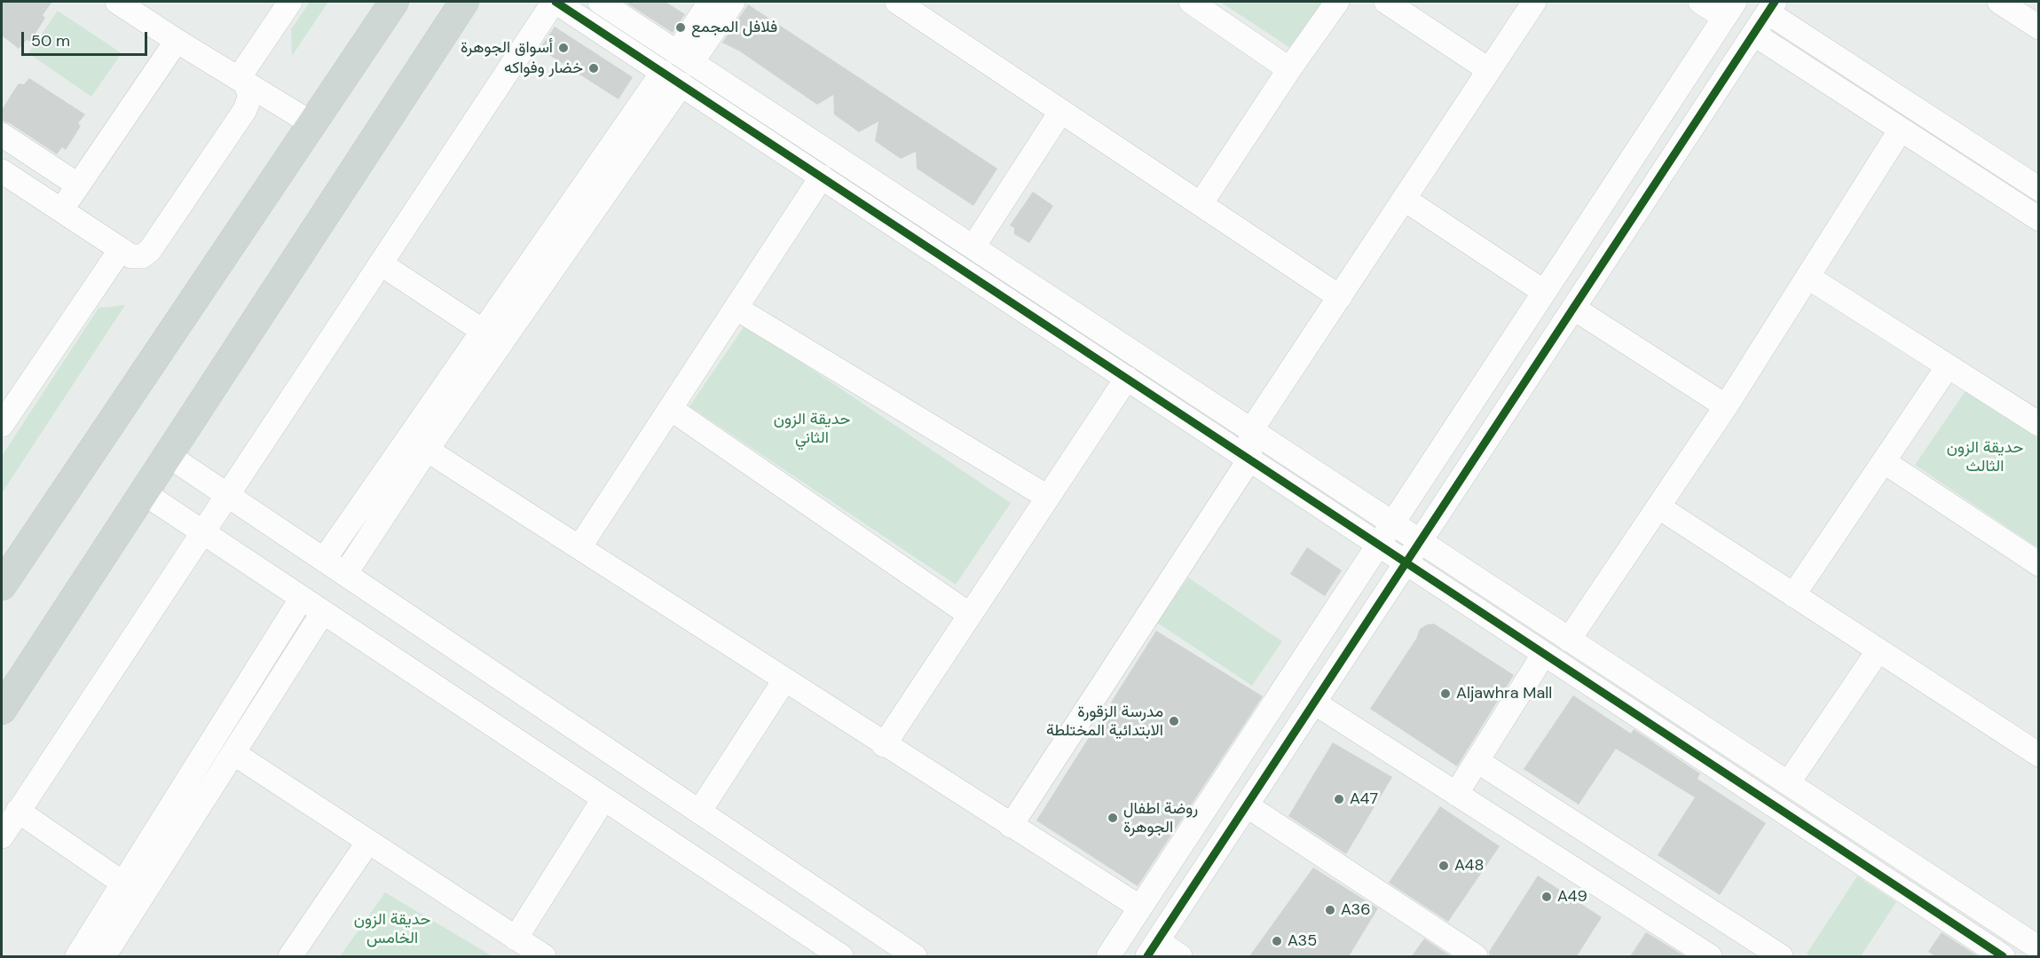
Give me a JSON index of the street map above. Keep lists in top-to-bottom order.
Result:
{
  "parks": ["حديقة الزون الثاني", "حديقة الزون الثالث", "حديقة الزون الخامس"],
  "places": [
    "فلافل المجمع",
    "أسواق الجوهرة",
    "خضار وفواكه",
    "Aljawhra Mall",
    "مدرسة الزقورة الابتدائية المختلطة",
    "A47",
    "روضة اطفال الجوهرة",
    "A48",
    "A49",
    "A36",
    "A35"
  ],
  "scale_bar": "50 m"
}
